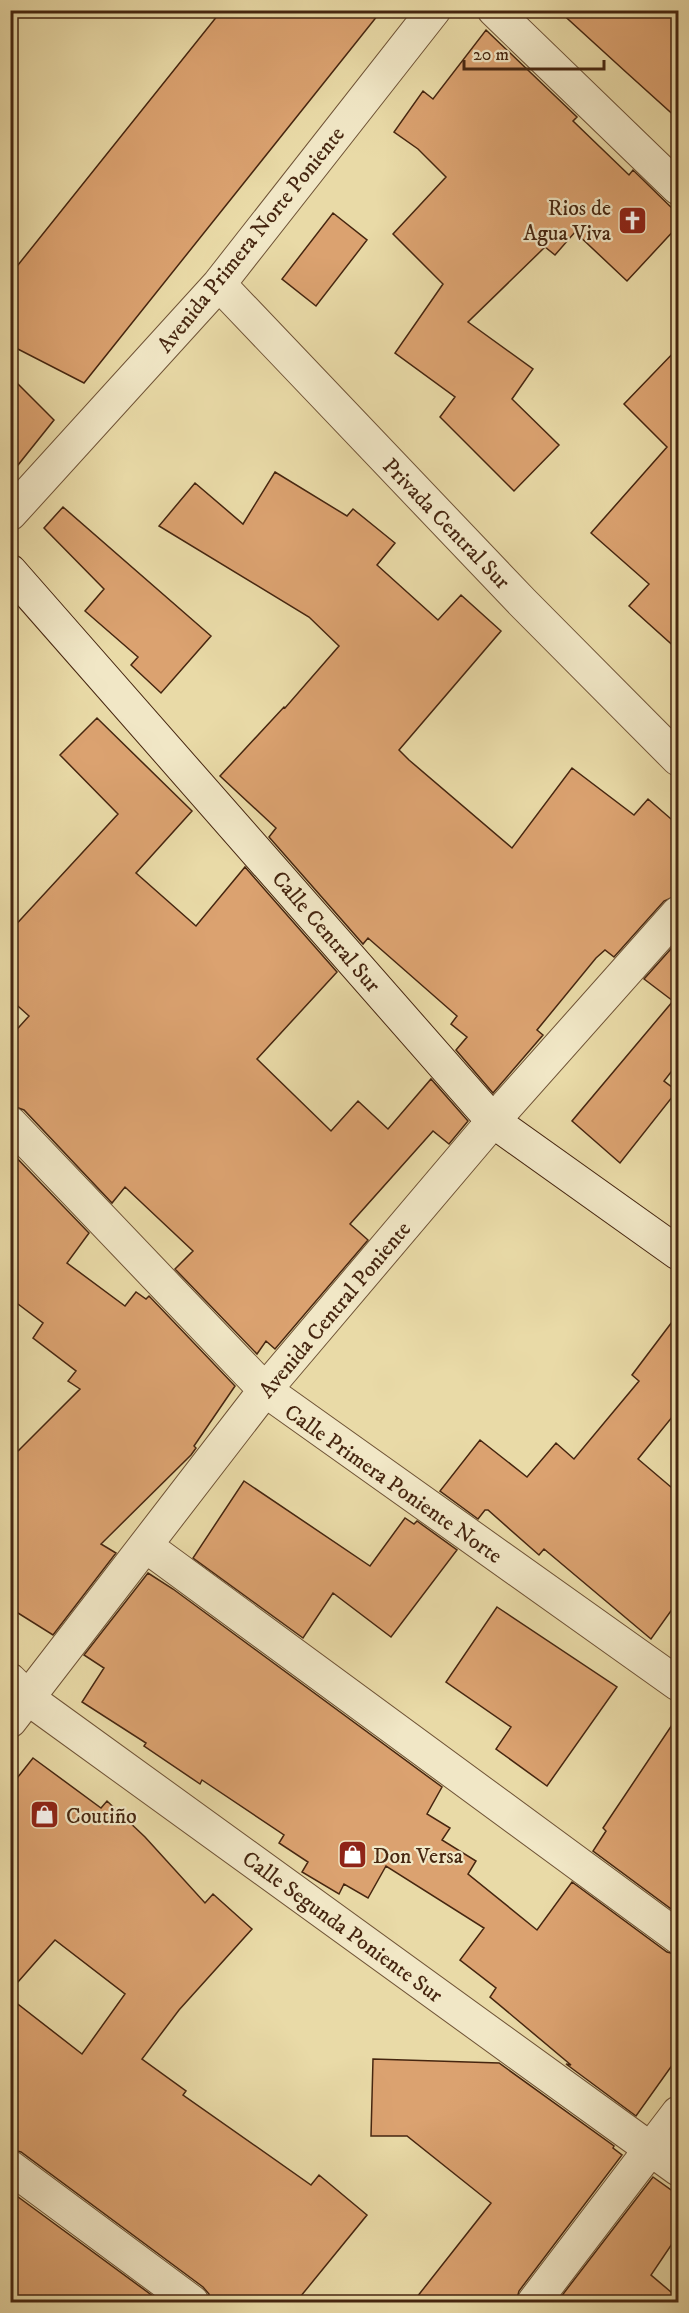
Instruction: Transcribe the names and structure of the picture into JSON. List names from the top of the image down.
{
  "streets": {
    "street": [
      "Avenida Primera Norte Poniente",
      "Privada Central Sur",
      "Calle Central Sur",
      "Avenida Central Poniente",
      "Calle Primera Poniente Norte",
      "Calle Segunda Poniente Sur"
    ]
  },
  "crossings": [
    ["Avenida Primera Norte Poniente", "Privada Central Sur"],
    ["Calle Central Sur", "Avenida Central Poniente"],
    ["Avenida Central Poniente", "Calle Primera Poniente Norte"],
    ["Avenida Central Poniente", "Calle Segunda Poniente Sur"]
  ],
  "places": {
    "church": ["Rios de Agua Viva"],
    "shop": ["Coutiño", "Don Versa"]
  },
  "scale_bar": "20 m"
}
